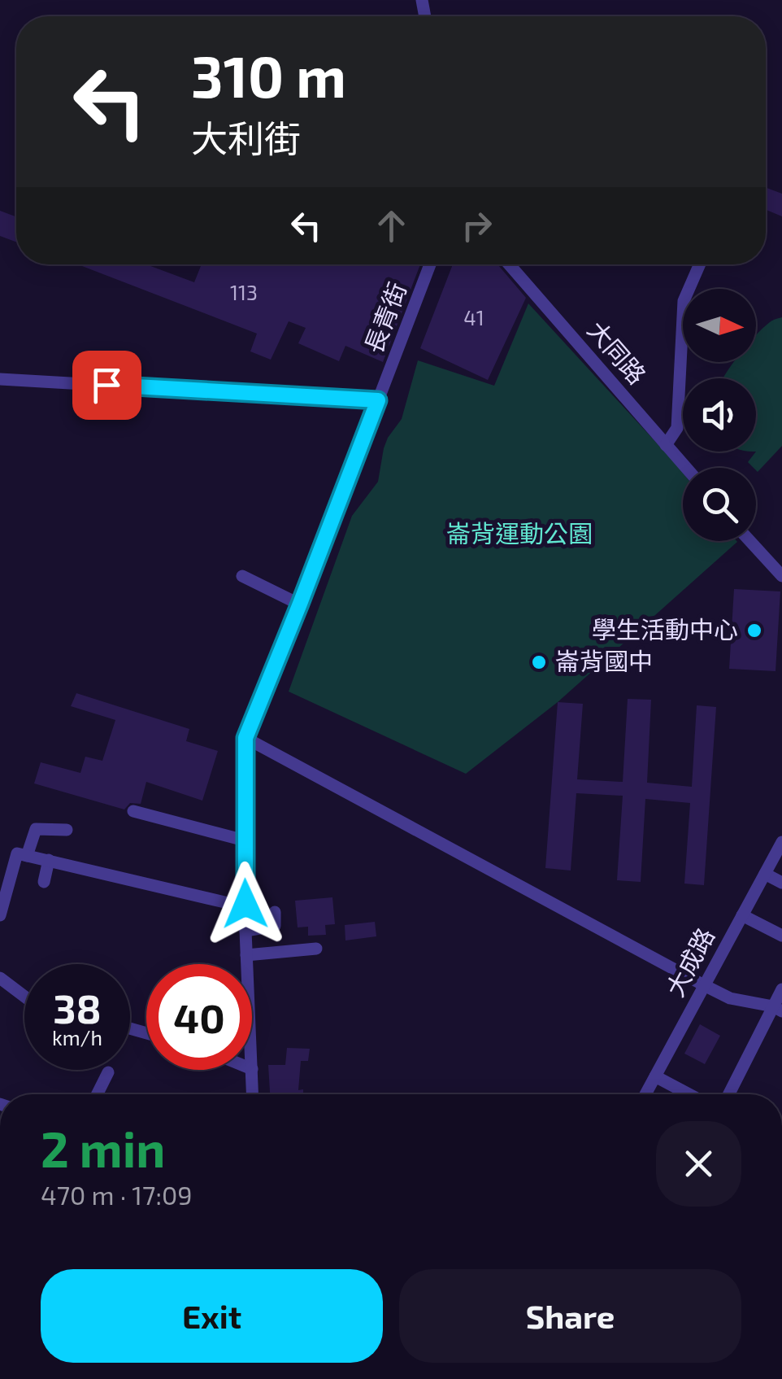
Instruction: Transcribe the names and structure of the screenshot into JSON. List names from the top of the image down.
{
  "streets": {
    "street": ["長青街", "大同路", "大成路"]
  },
  "parks": ["崙背運動公園"],
  "places": ["學生活動中心", "崙背國中"],
  "house_numbers": ["113", "41"],
  "north": "right",
  "page": {
    "turn": ["310 m", "大利街"],
    "speed": "38 km/h",
    "limit": "40",
    "heading": ["2 min", "470 m · 17:09"],
    "buttons": ["Exit", "Share"]
  }
}
